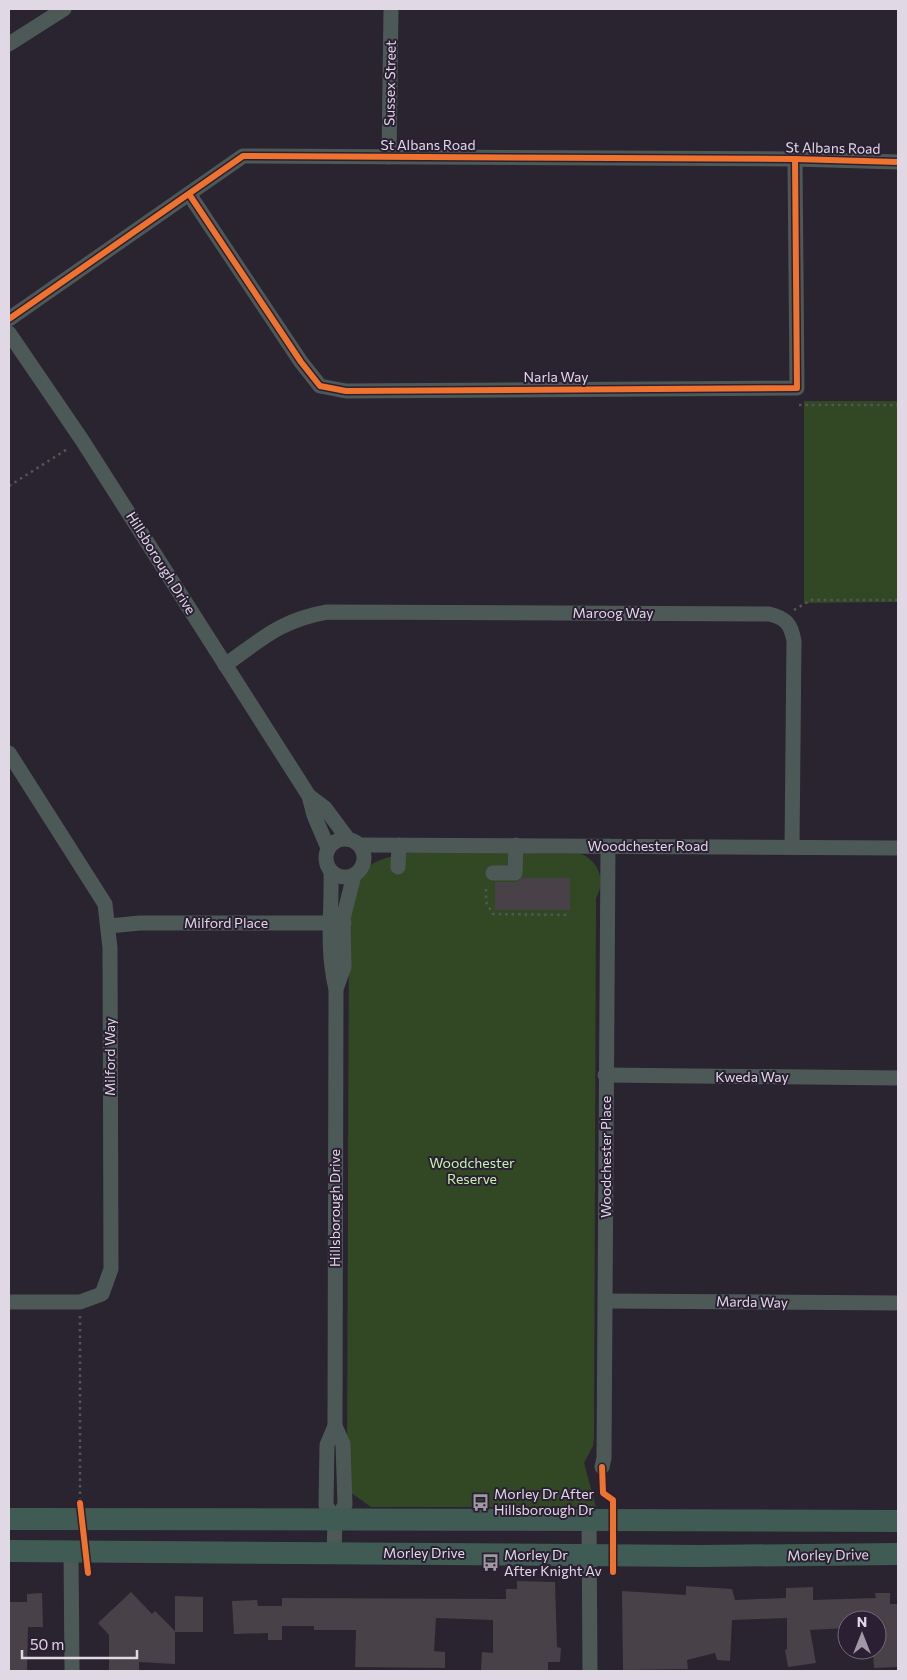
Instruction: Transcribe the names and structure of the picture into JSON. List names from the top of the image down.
{
  "streets": {
    "highway": ["Morley Drive"],
    "street": [
      "Sussex Street",
      "St Albans Road",
      "Narla Way",
      "Hillsborough Drive",
      "Maroog Way",
      "Woodchester Road",
      "Milford Place",
      "Milford Way",
      "Kweda Way",
      "Woodchester Place",
      "Marda Way"
    ]
  },
  "crossings": [
    ["Sussex Street", "St Albans Road"],
    ["St Albans Road", "Narla Way"],
    ["Hillsborough Drive", "Maroog Way"],
    ["Hillsborough Drive", "Woodchester Road"],
    ["Hillsborough Drive", "Milford Place"],
    ["Hillsborough Drive", "Morley Drive"],
    ["Woodchester Road", "Woodchester Place"],
    ["Milford Place", "Milford Way"],
    ["Kweda Way", "Woodchester Place"],
    ["Woodchester Place", "Marda Way"]
  ],
  "parks": ["Woodchester Reserve"],
  "places": {
    "bus stop": ["Morley Dr After Hillsborough Dr", "Morley Dr After Knight Av"]
  },
  "scale_bar": "50 m",
  "north": "top"
}
